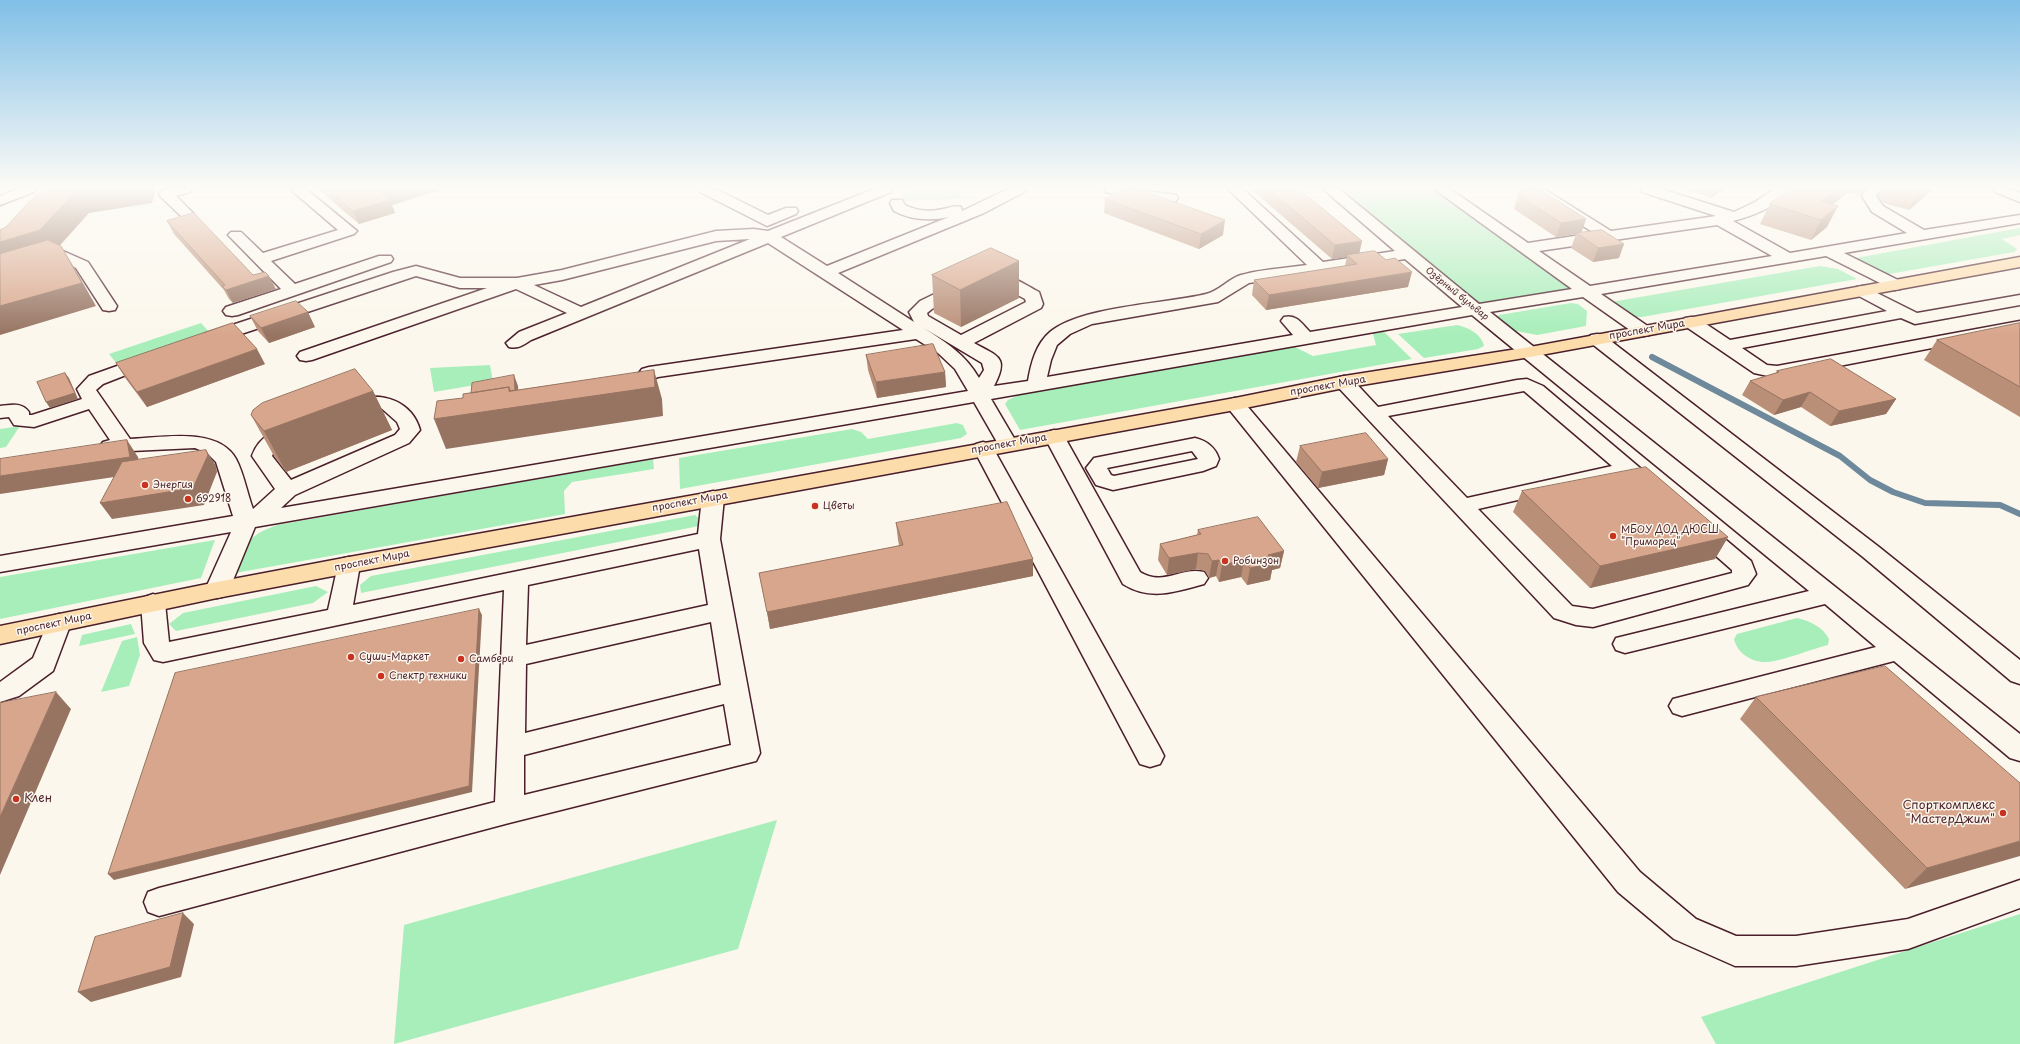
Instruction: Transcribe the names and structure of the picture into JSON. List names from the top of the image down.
{
  "streets": {
    "main road": ["проспект Мира"],
    "street": ["Озёрный бульвар"]
  },
  "crossings": [
    ["Озёрный бульвар", "проспект Мира"]
  ],
  "places": [
    "Энергия",
    "692918",
    "Цветы",
    "МБОУ ДОД ДЮСШ \"Приморец\"",
    "Робинзон",
    "Суши-Маркет",
    "Самбери",
    "Спектр техники",
    "Клен",
    "Спорткомплекс \"МастерДжим\""
  ]
}
